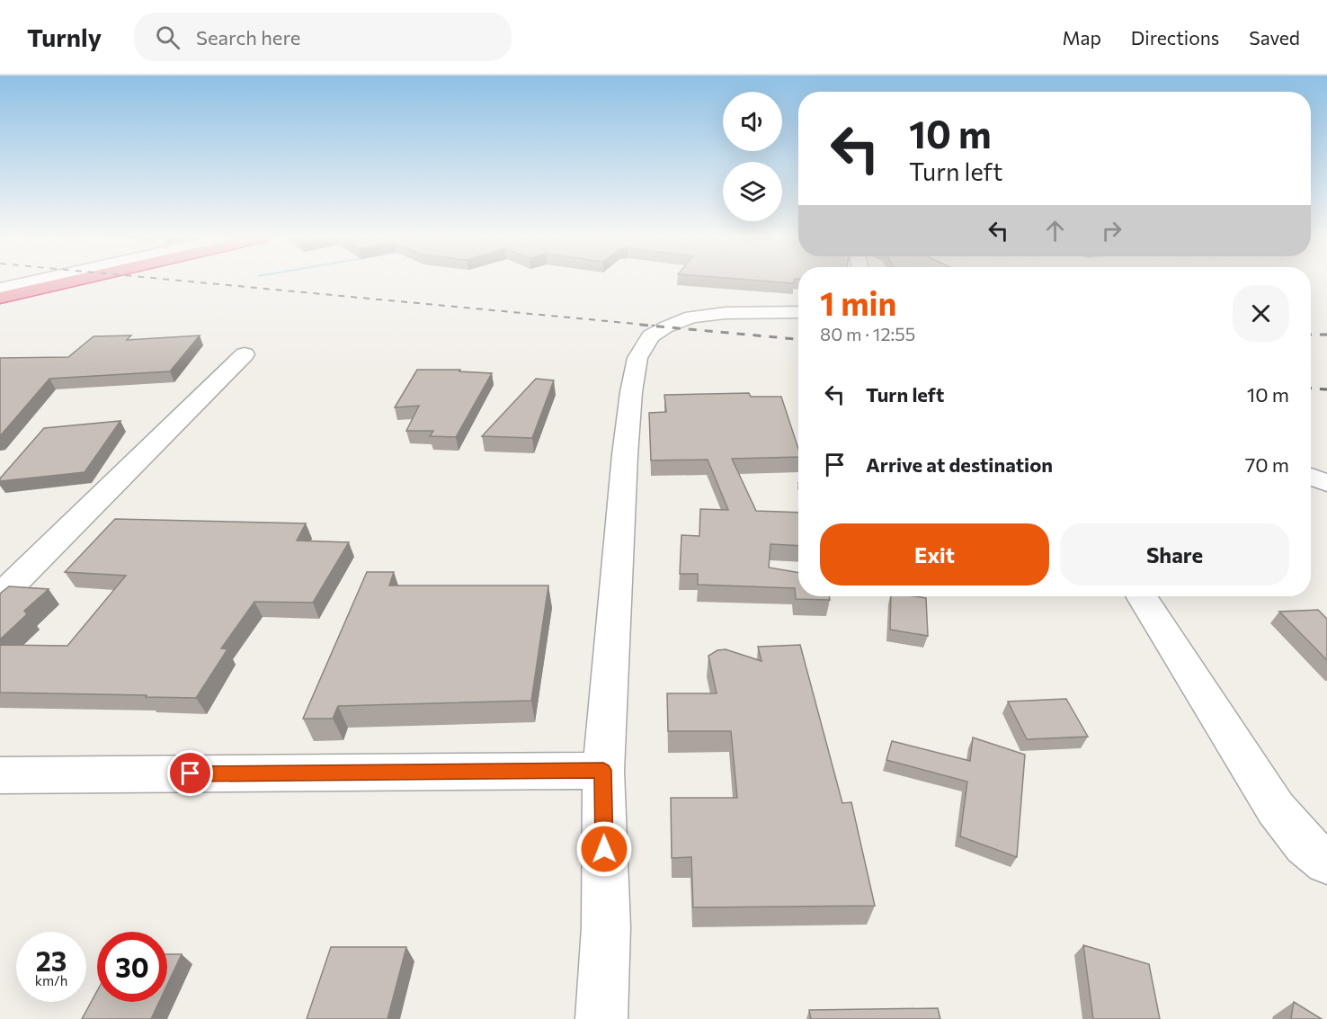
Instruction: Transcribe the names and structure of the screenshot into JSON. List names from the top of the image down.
{
  "page": {
    "header": "Turnly",
    "search": "Search here",
    "nav": ["Map", "Directions", "Saved"],
    "turn": ["10 m", "Turn left"],
    "heading": ["1 min", "80 m · 12:55"],
    "list": [
      {
        "name": "Turn left",
        "value": "10 m"
      },
      {
        "name": "Arrive at destination",
        "value": "70 m"
      }
    ],
    "buttons": ["Exit", "Share"],
    "speed": "23 km/h",
    "limit": "30"
  }
}
